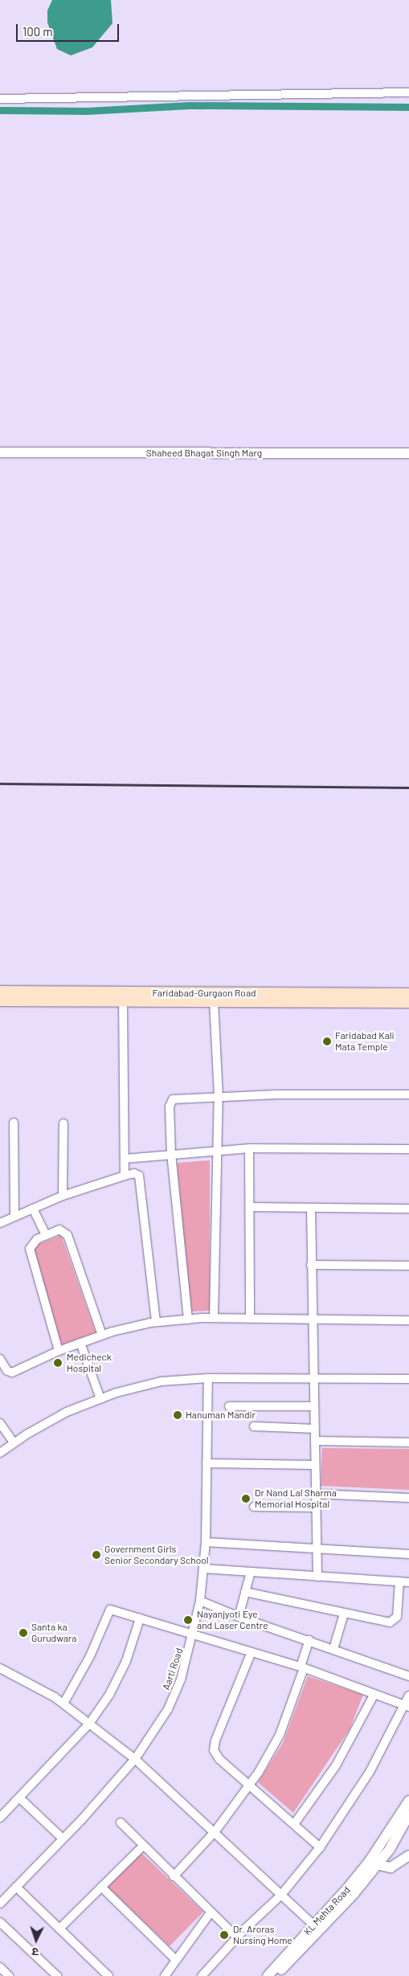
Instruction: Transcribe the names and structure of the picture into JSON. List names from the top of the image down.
{
  "streets": {
    "main road": ["Faridabad-Gurgaon Road"],
    "street": ["Shaheed Bhagat Singh Marg", "Aarti Road", "KL Mehta Road"]
  },
  "places": [
    "Faridabad Kali Mata Temple",
    "Medicheck Hospital",
    "Hanuman Mandir",
    "Dr Nand Lal Sharma Memorial Hospital",
    "Government Girls Senior Secondary School",
    "Nayanjyoti Eye and Laser Centre",
    "Santa ka Gurudwara",
    "Dr. Aroras Nursing Home"
  ],
  "scale_bar": "100 m",
  "north": "bottom"
}
